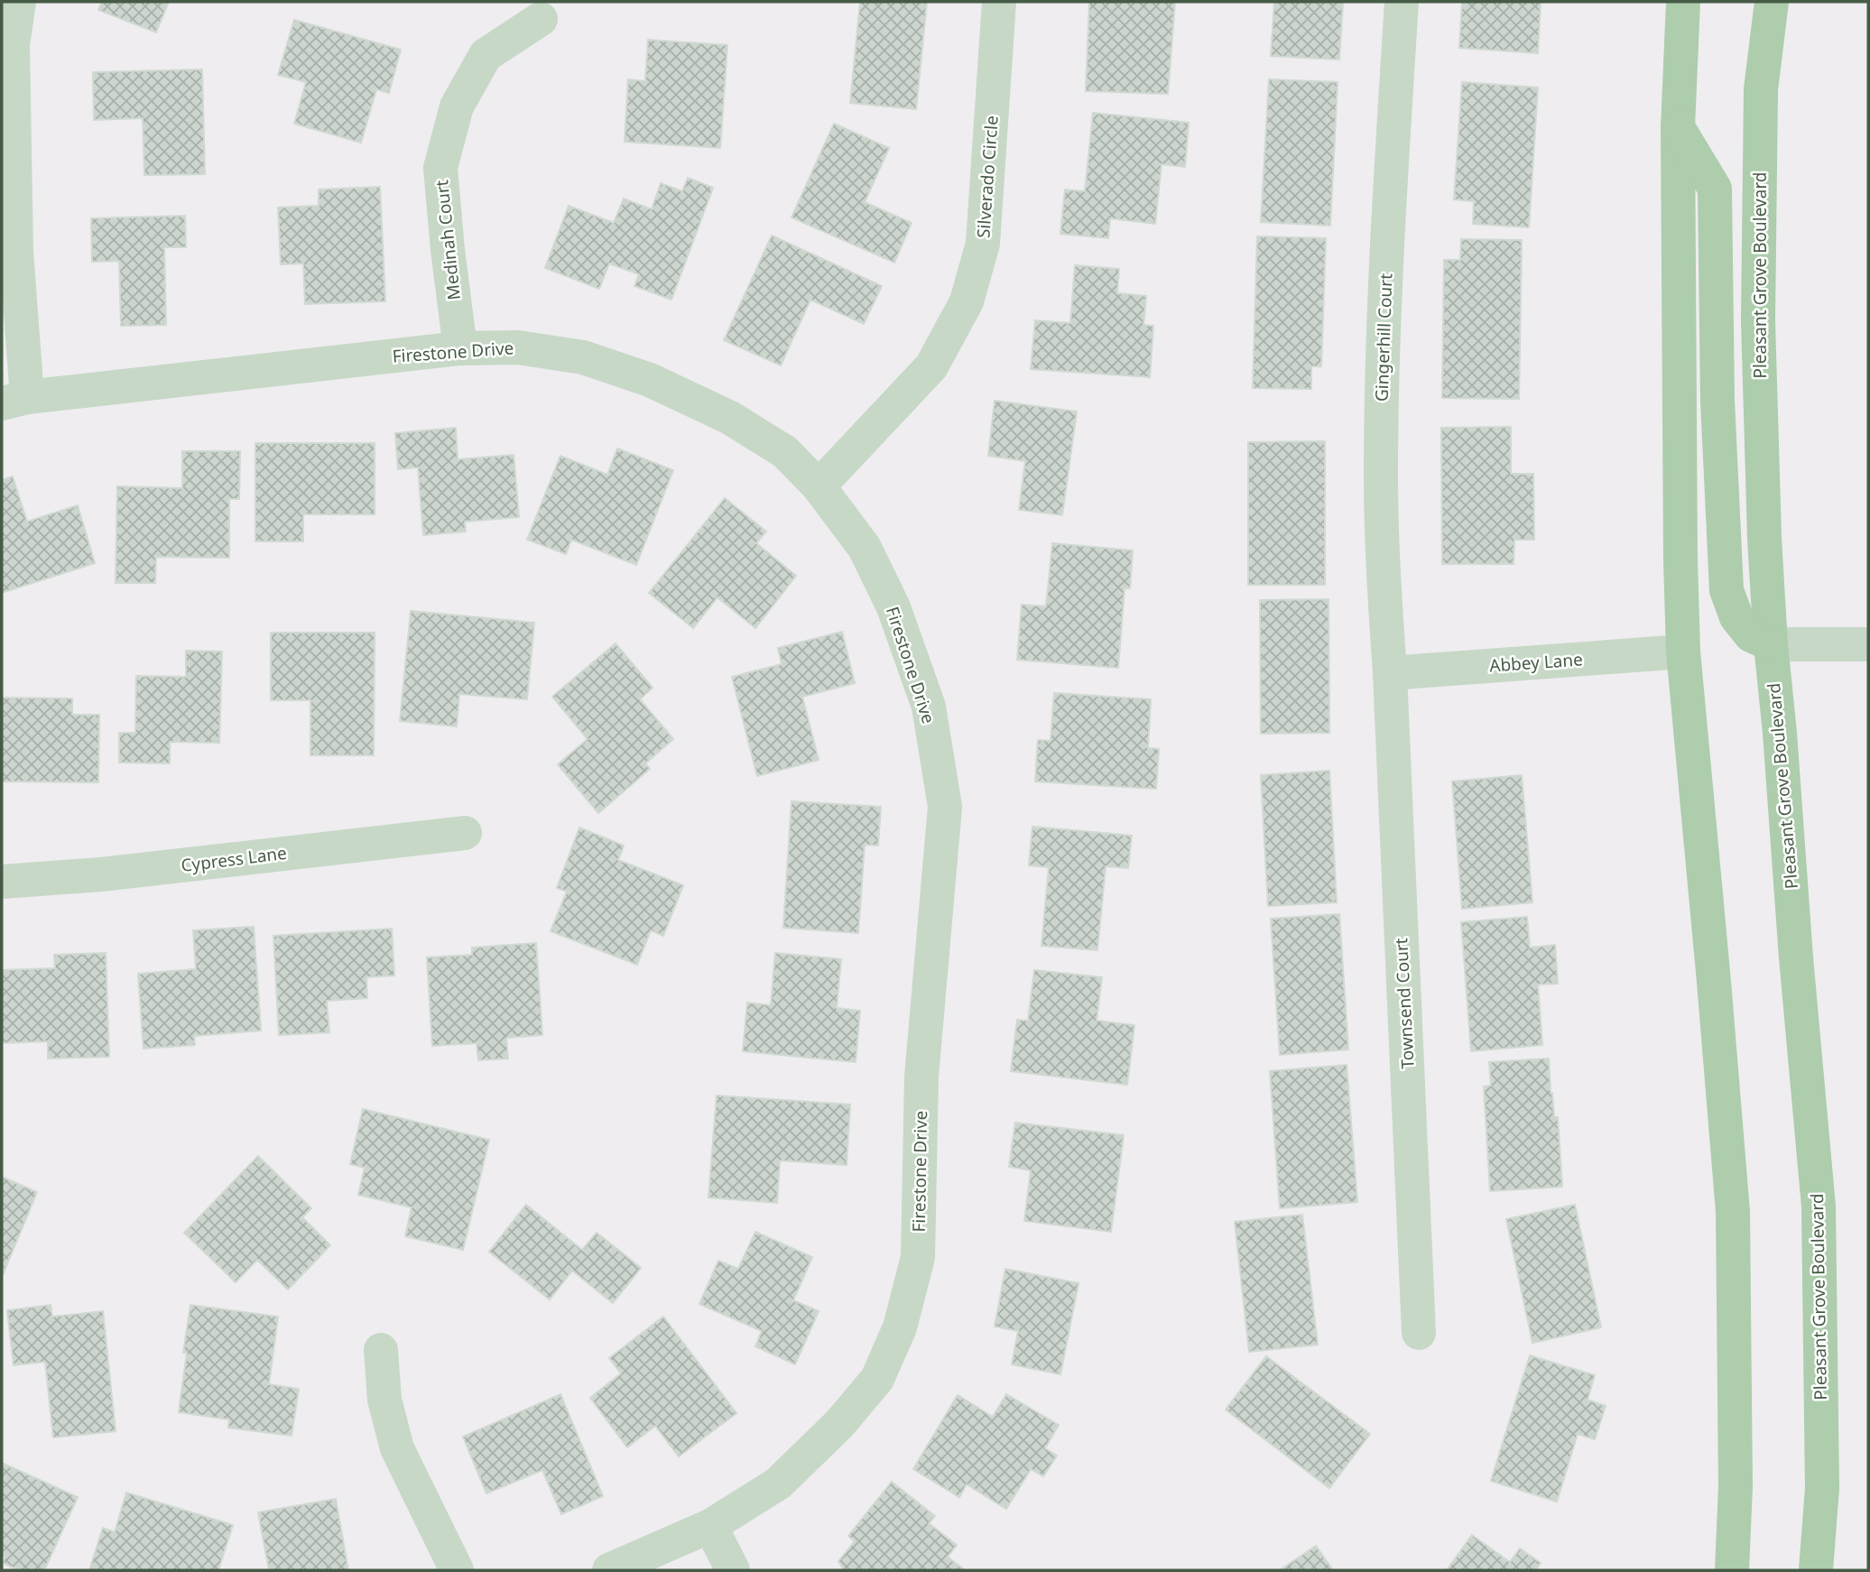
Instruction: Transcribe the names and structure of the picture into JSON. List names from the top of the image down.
{
  "streets": {
    "main road": ["Pleasant Grove Boulevard"],
    "street": [
      "Silverado Circle",
      "Medinah Court",
      "Gingerhill Court",
      "Firestone Drive",
      "Abbey Lane",
      "Cypress Lane",
      "Townsend Court"
    ]
  },
  "crossings": [
    ["Silverado Circle", "Firestone Drive"],
    ["Medinah Court", "Firestone Drive"],
    ["Gingerhill Court", "Abbey Lane"],
    ["Gingerhill Court", "Townsend Court"],
    ["Abbey Lane", "Townsend Court"]
  ]
}
